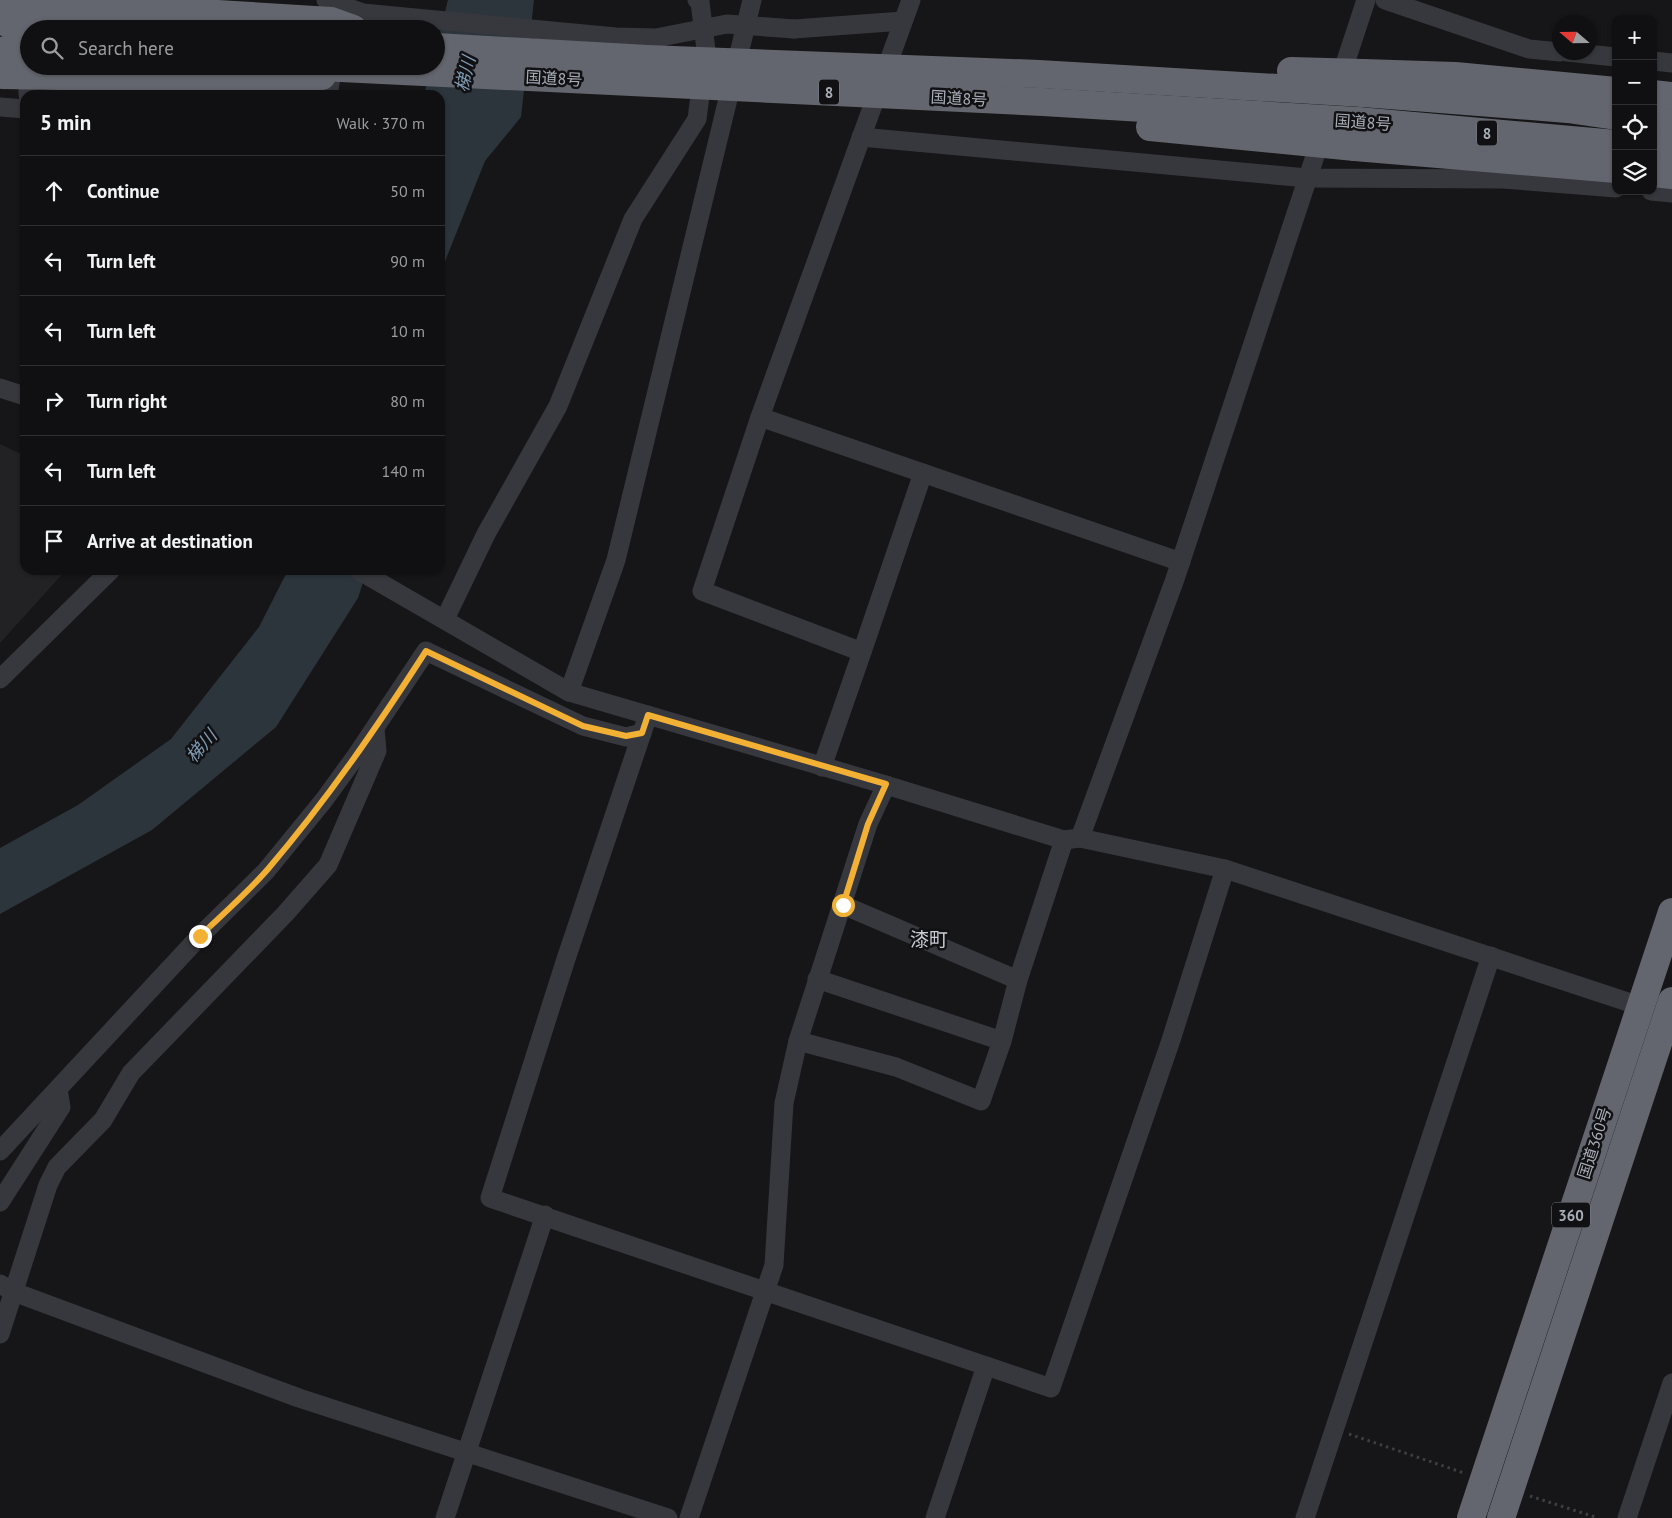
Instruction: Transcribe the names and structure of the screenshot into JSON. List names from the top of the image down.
{
  "streets": {
    "highway": [
      "国道8号",
      "8",
      "国道360号",
      "360"
    ]
  },
  "districts": ["漆町"],
  "water": ["梯川"],
  "north": "left",
  "page": {
    "map_buttons": ["+", "−"],
    "search": "Search here",
    "heading": ["5 min", "Walk · 370 m"],
    "list": [
      ["Continue", "50 m"],
      ["Turn left", "90 m"],
      ["Turn left", "10 m"],
      ["Turn right", "80 m"],
      ["Turn left", "140 m"],
      "Arrive at destination"
    ]
  }
}
